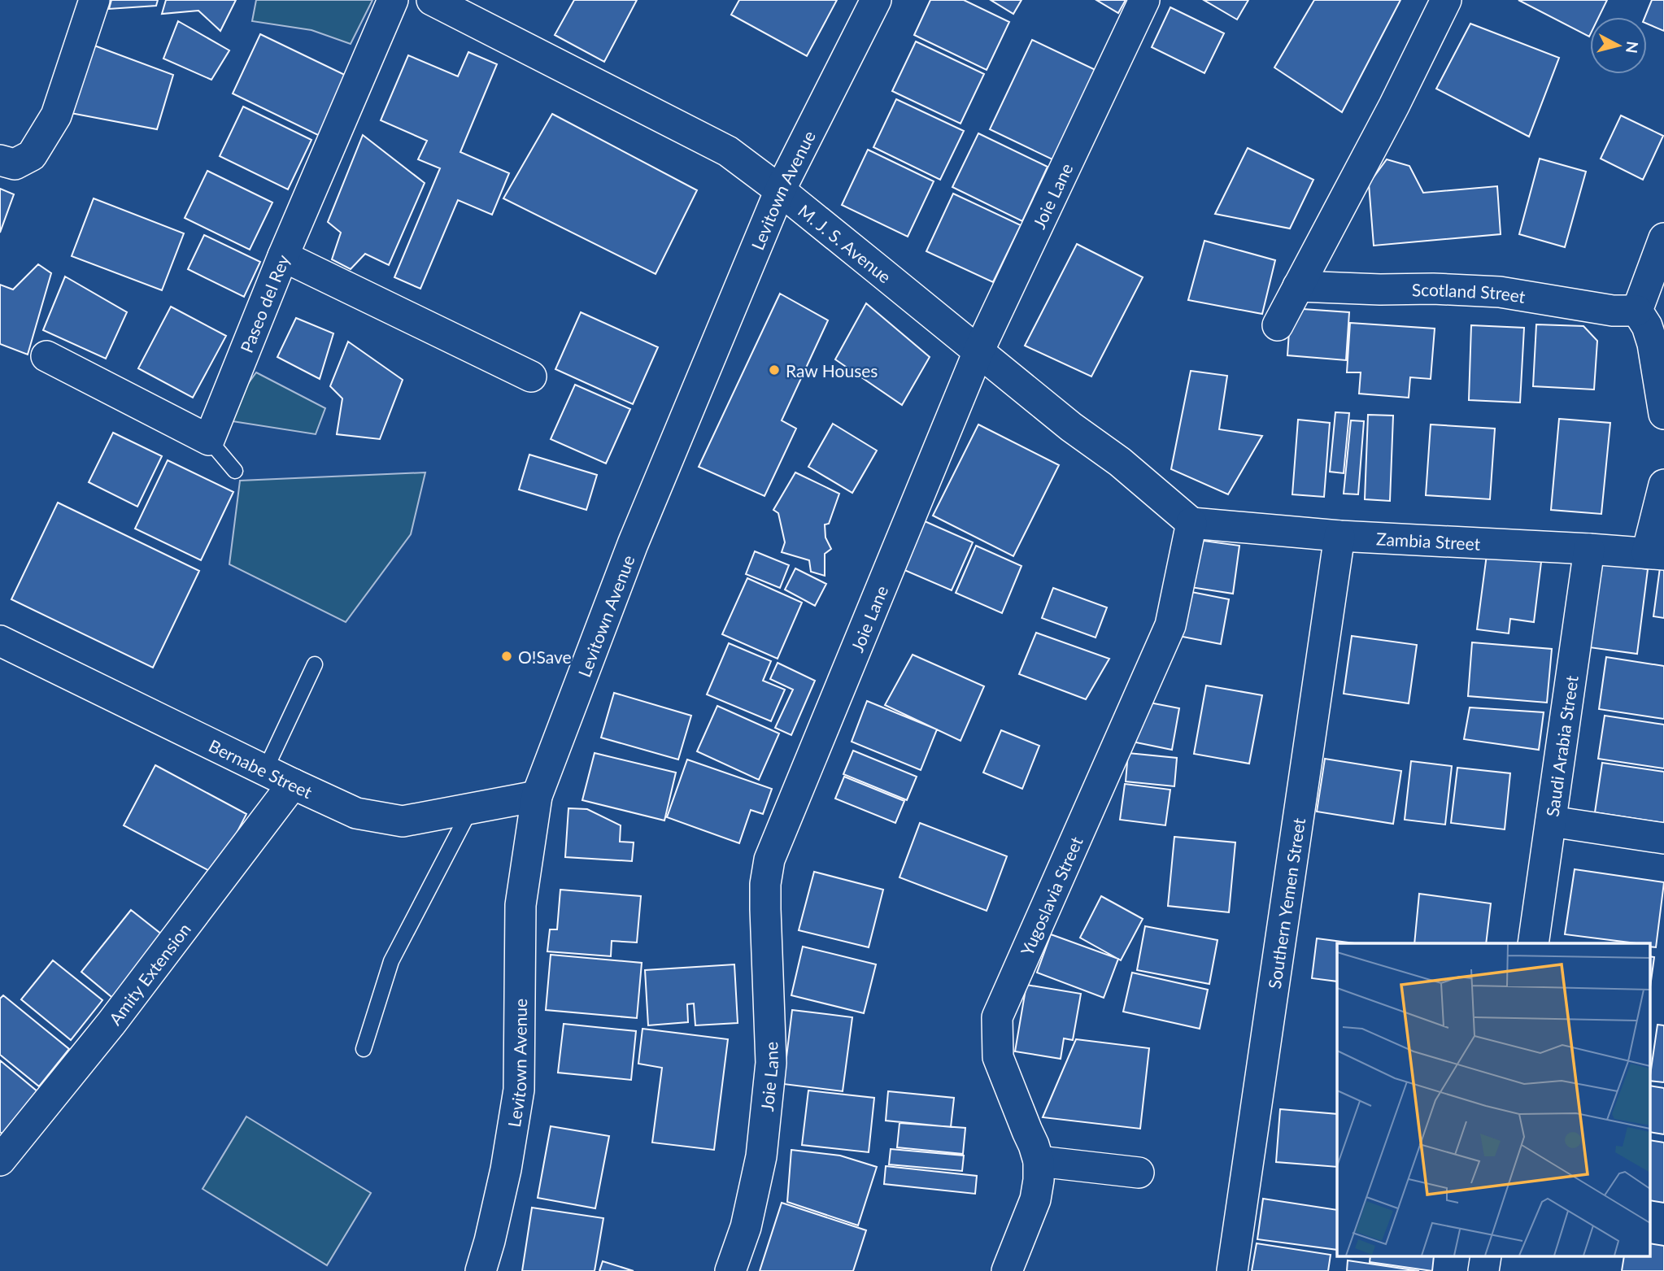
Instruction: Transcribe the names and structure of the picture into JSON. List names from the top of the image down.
{
  "streets": {
    "street": [
      "Levitown Avenue",
      "Joie Lane",
      "M. J. S. Avenue",
      "Scotland Street",
      "Paseo del Rey",
      "Zambia Street",
      "Saudi Arabia Street",
      "Bernabe Street",
      "Yugoslavia Street",
      "Southern Yemen Street",
      "Amity Extension"
    ]
  },
  "crossings": [
    ["Levitown Avenue", "M. J. S. Avenue"],
    ["Levitown Avenue", "Bernabe Street"],
    ["Joie Lane", "M. J. S. Avenue"],
    ["M. J. S. Avenue", "Zambia Street"],
    ["M. J. S. Avenue", "Yugoslavia Street"],
    ["Zambia Street", "Saudi Arabia Street"],
    ["Zambia Street", "Yugoslavia Street"],
    ["Zambia Street", "Southern Yemen Street"],
    ["Bernabe Street", "Amity Extension"]
  ],
  "places": ["Raw Houses", "O!Save"],
  "north": "right"
}
